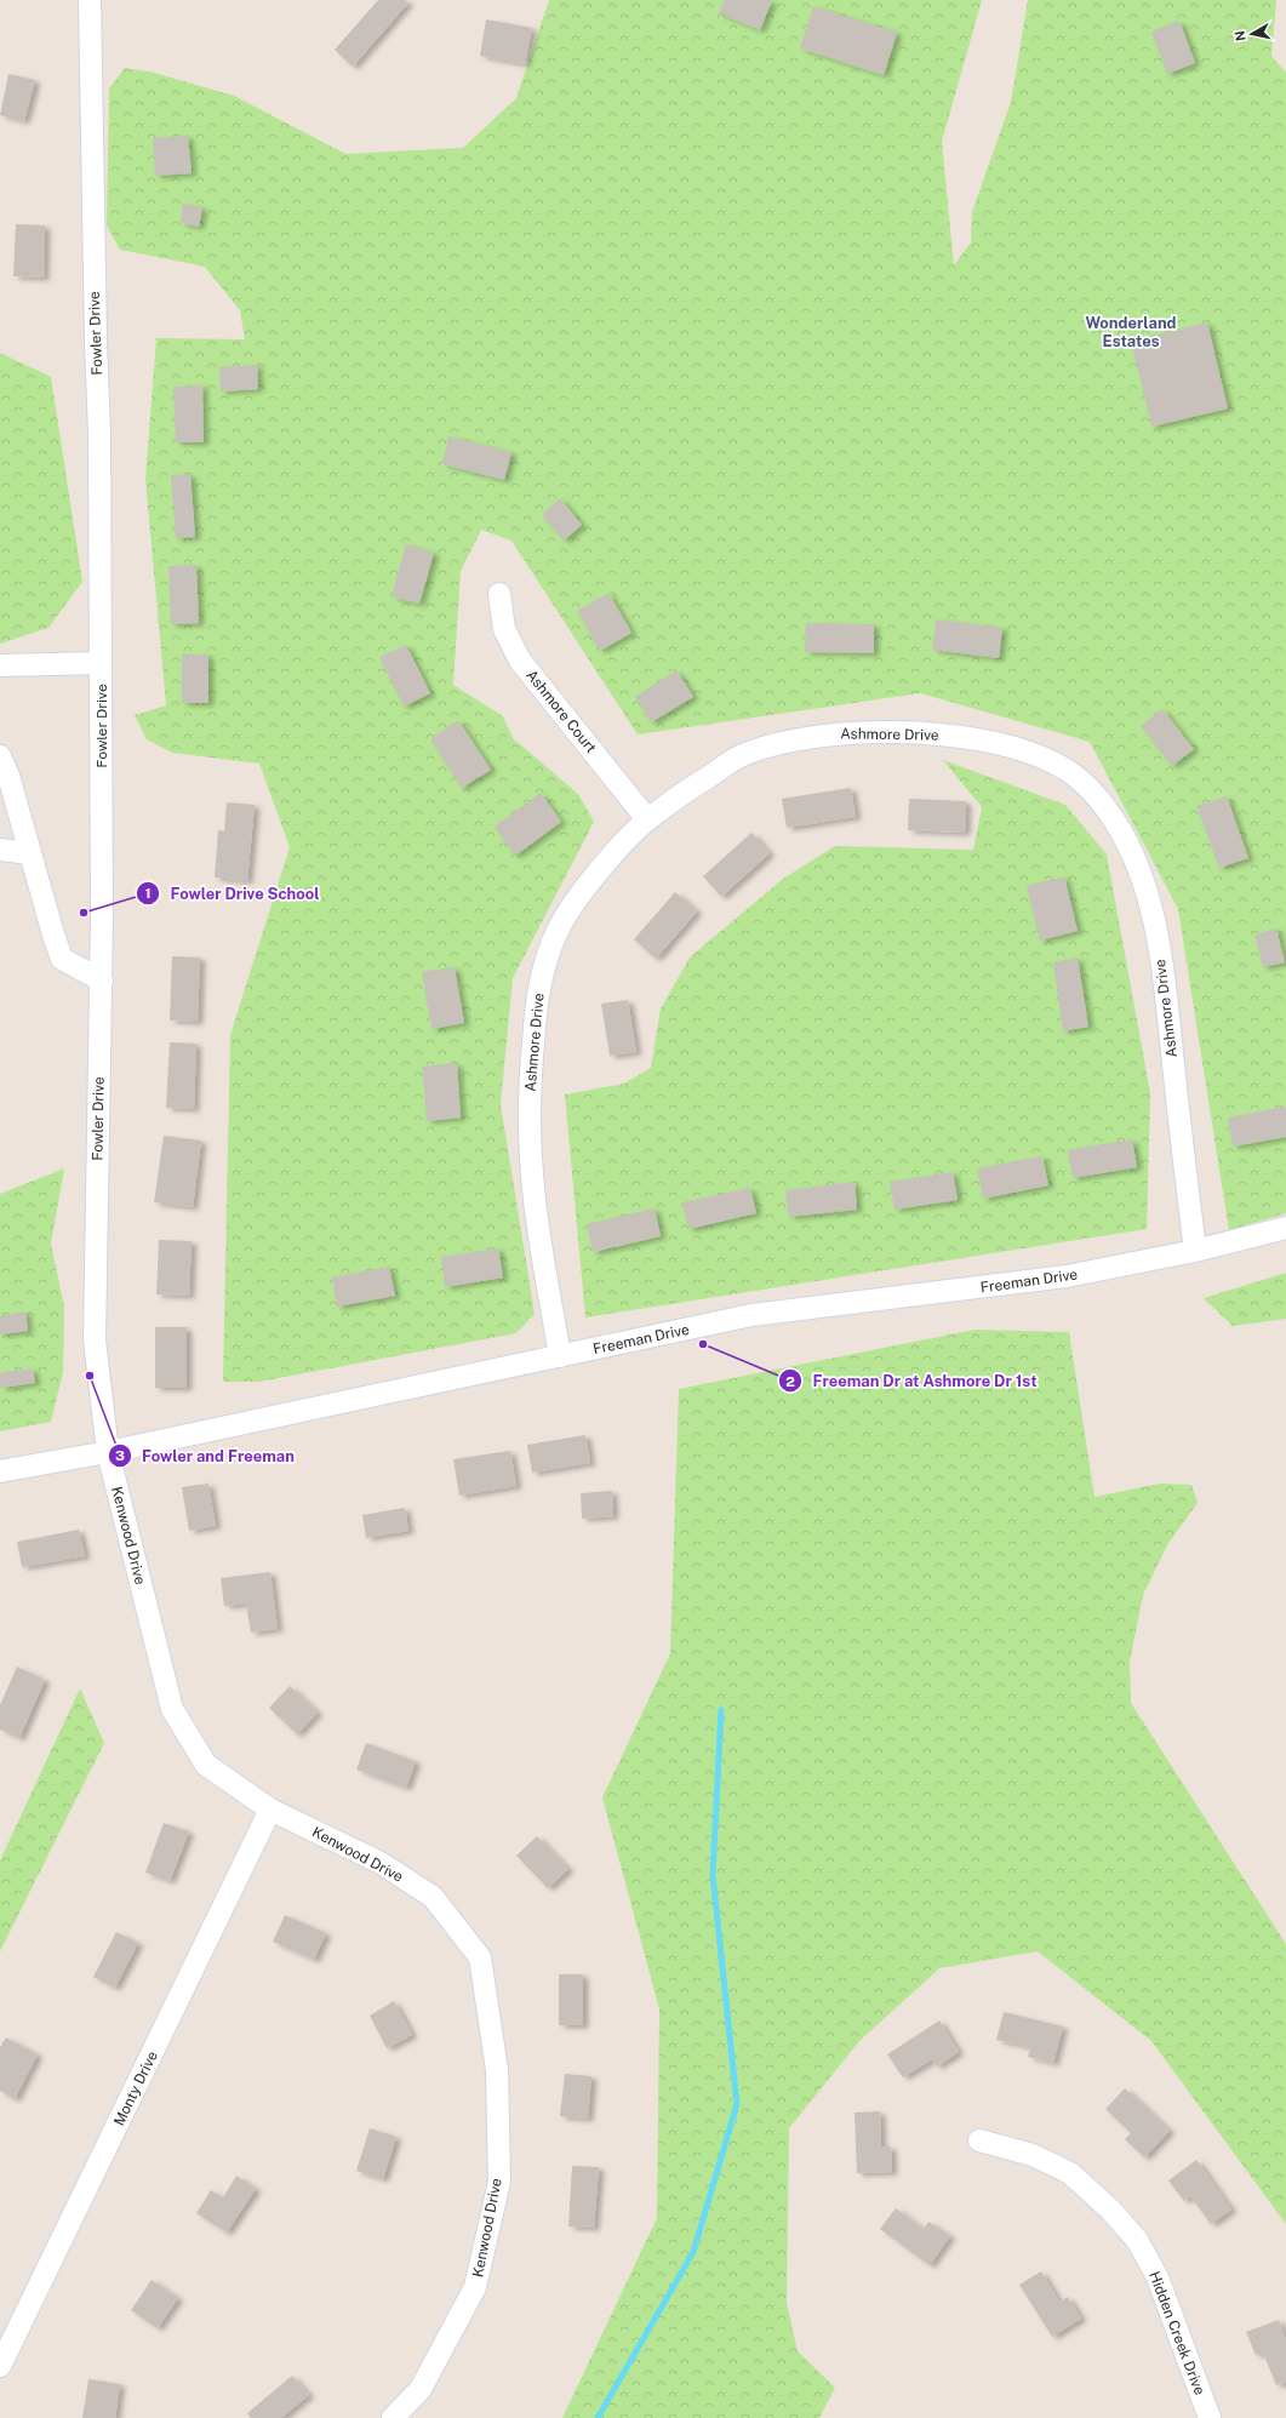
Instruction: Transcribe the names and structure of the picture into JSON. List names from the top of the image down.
{
  "streets": {
    "street": [
      "Fowler Drive",
      "Ashmore Court",
      "Ashmore Drive",
      "Freeman Drive",
      "Kenwood Drive",
      "Monty Drive",
      "Hidden Creek Drive"
    ]
  },
  "crossings": [
    ["Fowler Drive", "Freeman Drive"],
    ["Fowler Drive", "Kenwood Drive"],
    ["Ashmore Court", "Ashmore Drive"],
    ["Ashmore Drive", "Freeman Drive"],
    ["Freeman Drive", "Kenwood Drive"],
    ["Kenwood Drive", "Monty Drive"]
  ],
  "districts": ["Wonderland Estates"],
  "places": ["Fowler Drive School", "Freeman Dr at Ashmore Dr 1st", "Fowler and Freeman"],
  "north": "left"
}
